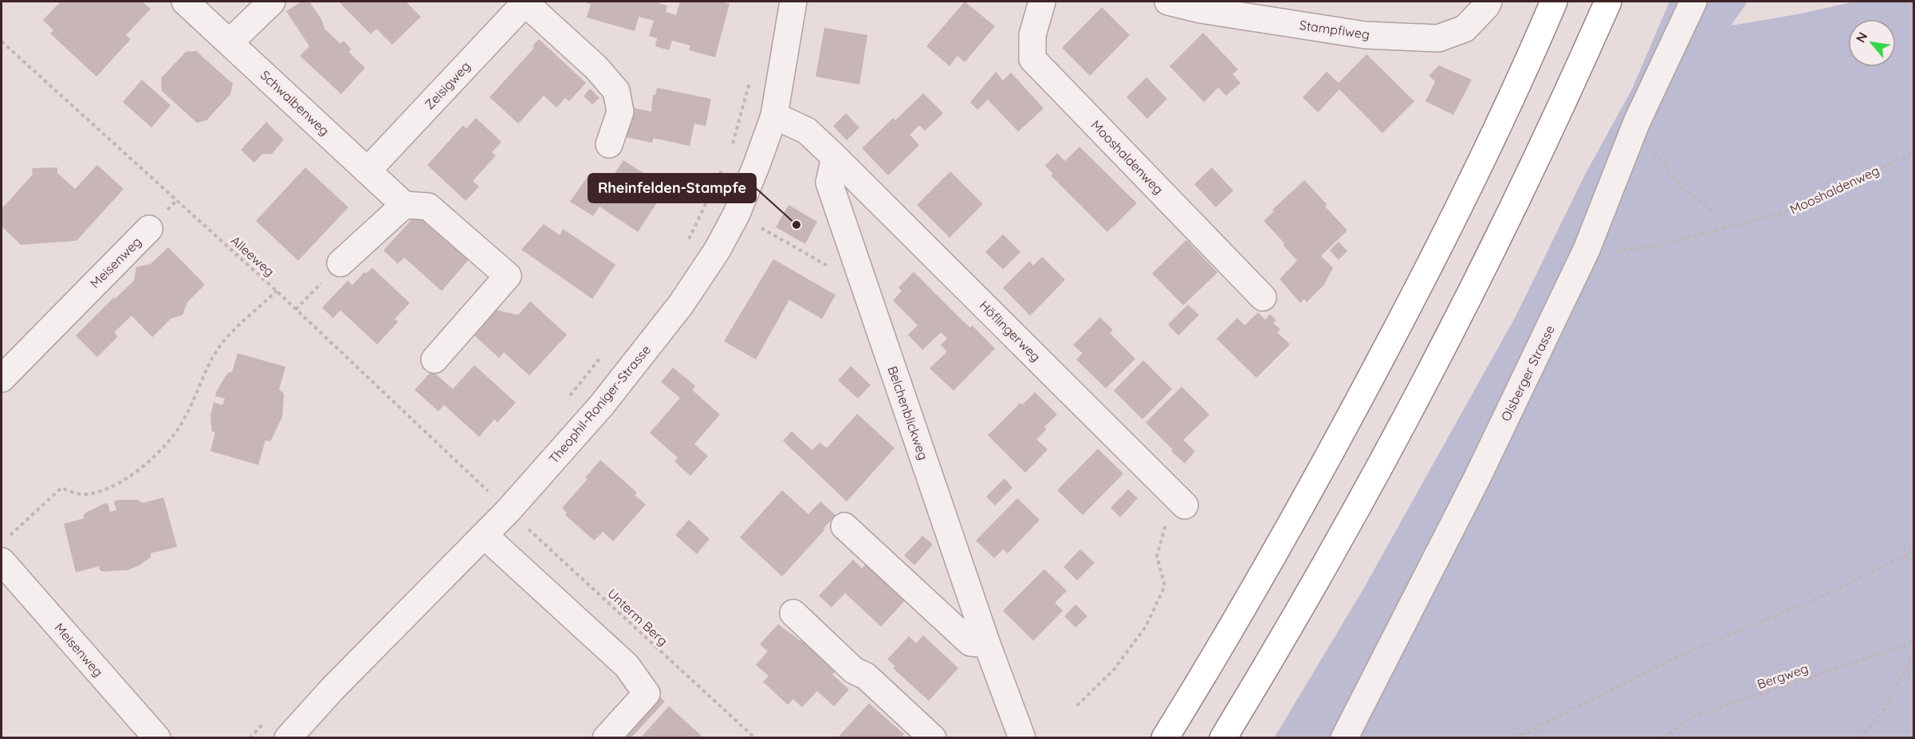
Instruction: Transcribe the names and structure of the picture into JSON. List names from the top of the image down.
{
  "streets": {
    "street": [
      "Stampfiweg",
      "Zeisigweg",
      "Schwalbenweg",
      "Mooshaldenweg",
      "Meisenweg",
      "Höflingerweg",
      "Olsberger Strasse",
      "Theophil-Roniger-Strasse",
      "Belchenblickweg"
    ],
    "path": ["Alleeweg", "Unterm Berg", "Bergweg"]
  },
  "crossings": [
    ["Zeisigweg", "Schwalbenweg"],
    ["Mooshaldenweg", "Olsberger Strasse"],
    ["Höflingerweg", "Belchenblickweg"],
    ["Theophil-Roniger-Strasse", "Unterm Berg"]
  ],
  "places": ["Rheinfelden-Stampfe"],
  "north": "top left"
}
